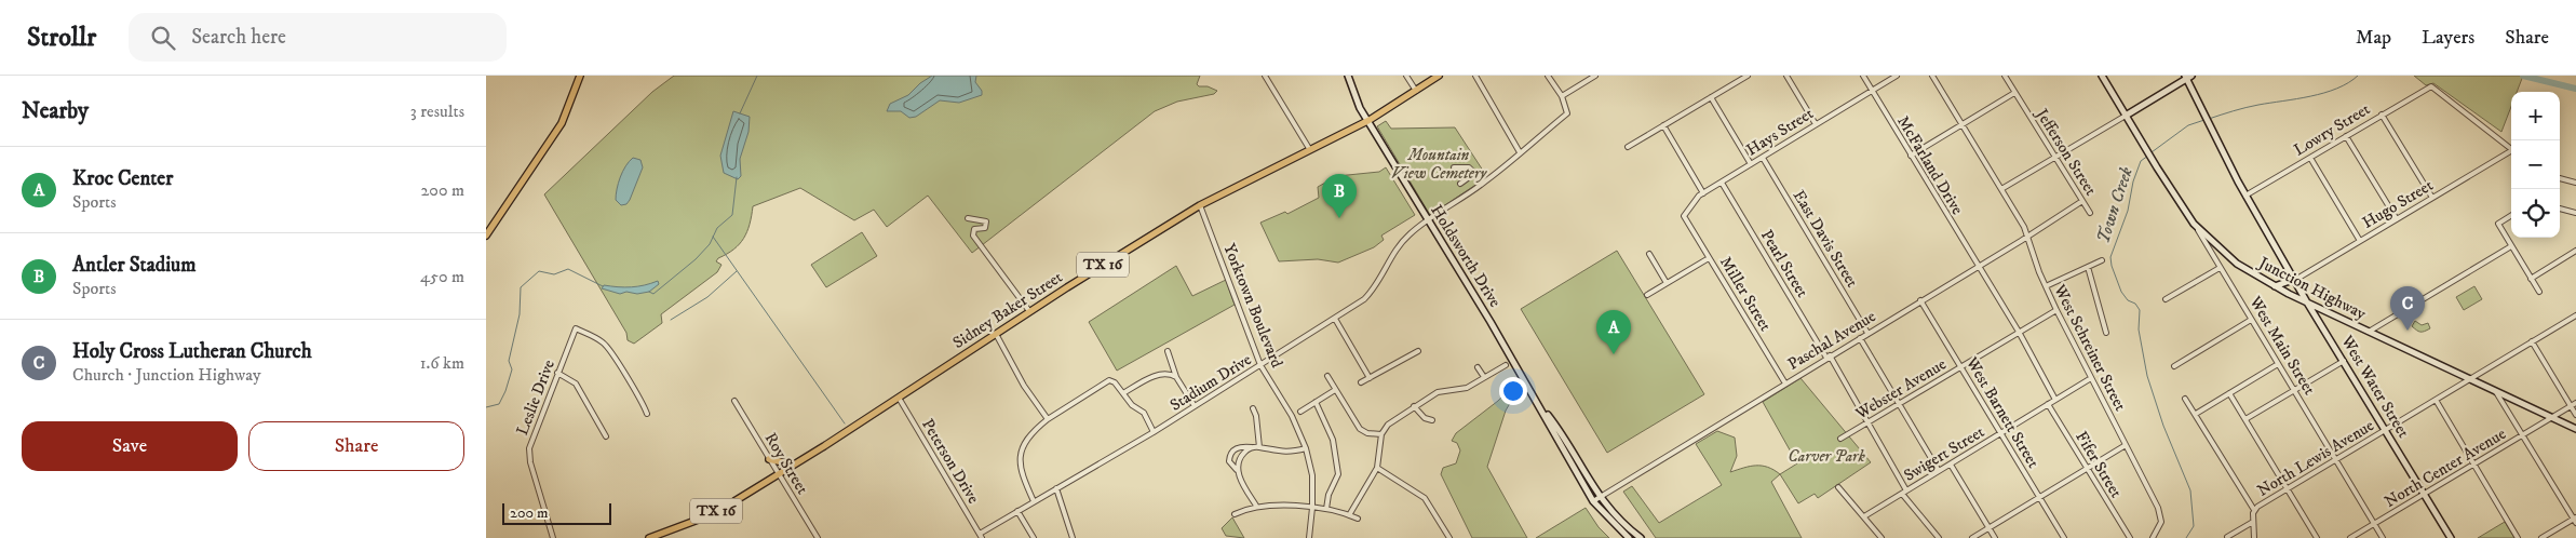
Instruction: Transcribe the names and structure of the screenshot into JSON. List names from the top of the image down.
{
  "streets": {
    "main road": [
      "Holdsworth Drive",
      "TX 16",
      "Junction Highway",
      "Sidney Baker Street",
      "West Main Street",
      "West Water Street"
    ],
    "street": [
      "Lowry Street",
      "Hays Street",
      "Jefferson Street",
      "McFarland Drive",
      "Hugo Street",
      "East Davis Street",
      "Pearl Street",
      "Miller Street",
      "Yorktown Boulevard",
      "Paschal Avenue",
      "West Schreiner Street",
      "Stadium Drive",
      "Webster Avenue",
      "Leslie Drive",
      "West Barnett Street",
      "Swigert Street",
      "North Lewis Avenue",
      "Peterson Drive",
      "Roy Street",
      "Fifer Street",
      "North Center Avenue"
    ]
  },
  "crossings": [
    ["Lowry Street", "West Water Street"],
    ["Hays Street", "McFarland Drive"],
    ["Hays Street", "East Davis Street"],
    ["Hays Street", "Pearl Street"],
    ["Hays Street", "Miller Street"],
    ["Jefferson Street", "Paschal Avenue"],
    ["McFarland Drive", "Paschal Avenue"],
    ["McFarland Drive", "Webster Avenue"],
    ["McFarland Drive", "Swigert Street"],
    ["Hugo Street", "West Water Street"],
    ["East Davis Street", "Paschal Avenue"],
    ["Holdsworth Drive", "Sidney Baker Street"],
    ["Holdsworth Drive", "Paschal Avenue"],
    ["Holdsworth Drive", "Stadium Drive"],
    ["Pearl Street", "Paschal Avenue"],
    ["Pearl Street", "Webster Avenue"],
    ["Pearl Street", "Swigert Street"],
    ["Junction Highway", "West Main Street"],
    ["Junction Highway", "West Water Street"],
    ["Junction Highway", "North Lewis Avenue"],
    ["Junction Highway", "North Center Avenue"],
    ["Miller Street", "Paschal Avenue"],
    ["Yorktown Boulevard", "Sidney Baker Street"],
    ["Yorktown Boulevard", "Stadium Drive"],
    ["Sidney Baker Street", "Peterson Drive"],
    ["Sidney Baker Street", "Roy Street"],
    ["Paschal Avenue", "West Schreiner Street"],
    ["Paschal Avenue", "West Barnett Street"],
    ["West Main Street", "North Lewis Avenue"],
    ["West Main Street", "North Center Avenue"],
    ["West Schreiner Street", "Webster Avenue"],
    ["West Schreiner Street", "Swigert Street"],
    ["Stadium Drive", "Peterson Drive"],
    ["West Water Street", "North Lewis Avenue"],
    ["West Water Street", "North Center Avenue"],
    ["Webster Avenue", "West Barnett Street"],
    ["West Barnett Street", "Swigert Street"],
    ["Swigert Street", "Fifer Street"]
  ],
  "water": ["Town Creek"],
  "parks": ["Mountain View Cemetery", "Carver Park"],
  "scale_bar": "200 m",
  "page": {
    "header": "Strollr",
    "search": "Search here",
    "nav": ["Map", "Layers", "Share"],
    "heading": ["Nearby", "3 results"],
    "map_buttons": ["+", "−"],
    "list": [
      {
        "mark": "A",
        "name": "Kroc Center",
        "note": "Sports",
        "value": "200 m"
      },
      {
        "mark": "B",
        "name": "Antler Stadium",
        "note": "Sports",
        "value": "450 m"
      },
      {
        "mark": "C",
        "name": "Holy Cross Lutheran Church",
        "note": "Church · Junction Highway",
        "value": "1.6 km"
      }
    ],
    "pins": ["B", "C", "A"],
    "buttons": ["Save", "Share"],
    "scale": "200 m"
  }
}
